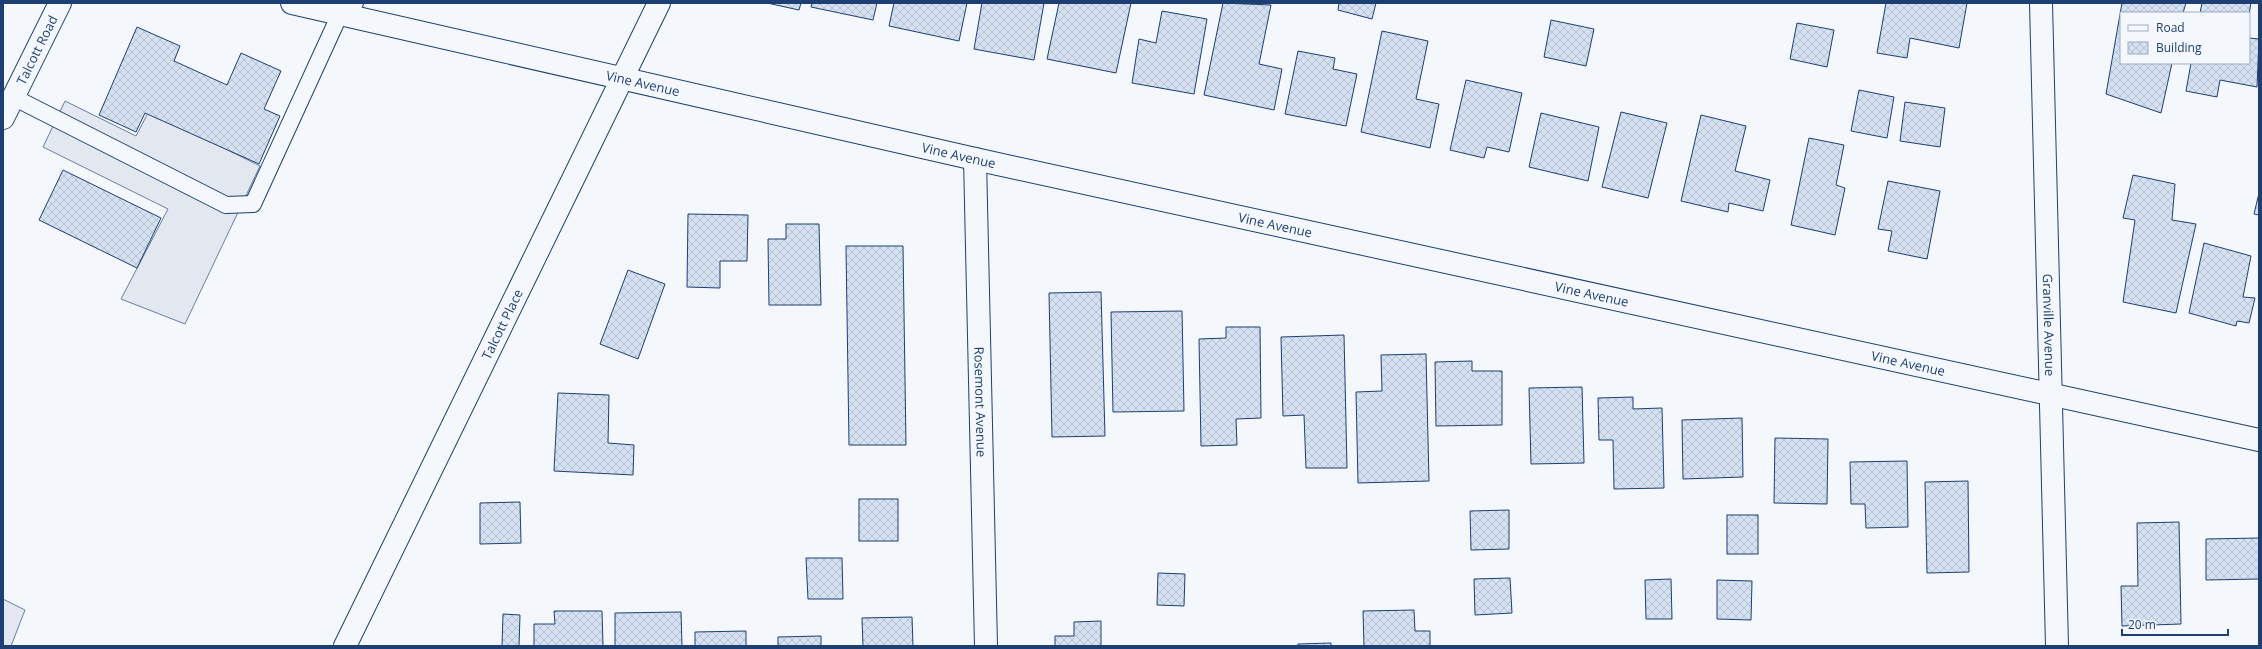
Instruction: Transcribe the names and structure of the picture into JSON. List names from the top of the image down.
{
  "streets": {
    "street": [
      "Talcott Road",
      "Vine Avenue",
      "Talcott Place",
      "Granville Avenue",
      "Rosemont Avenue"
    ]
  },
  "crossings": [
    ["Vine Avenue", "Talcott Place"],
    ["Vine Avenue", "Granville Avenue"],
    ["Vine Avenue", "Rosemont Avenue"]
  ],
  "legend": ["Road", "Building"],
  "scale_bar": "20 m"
}
